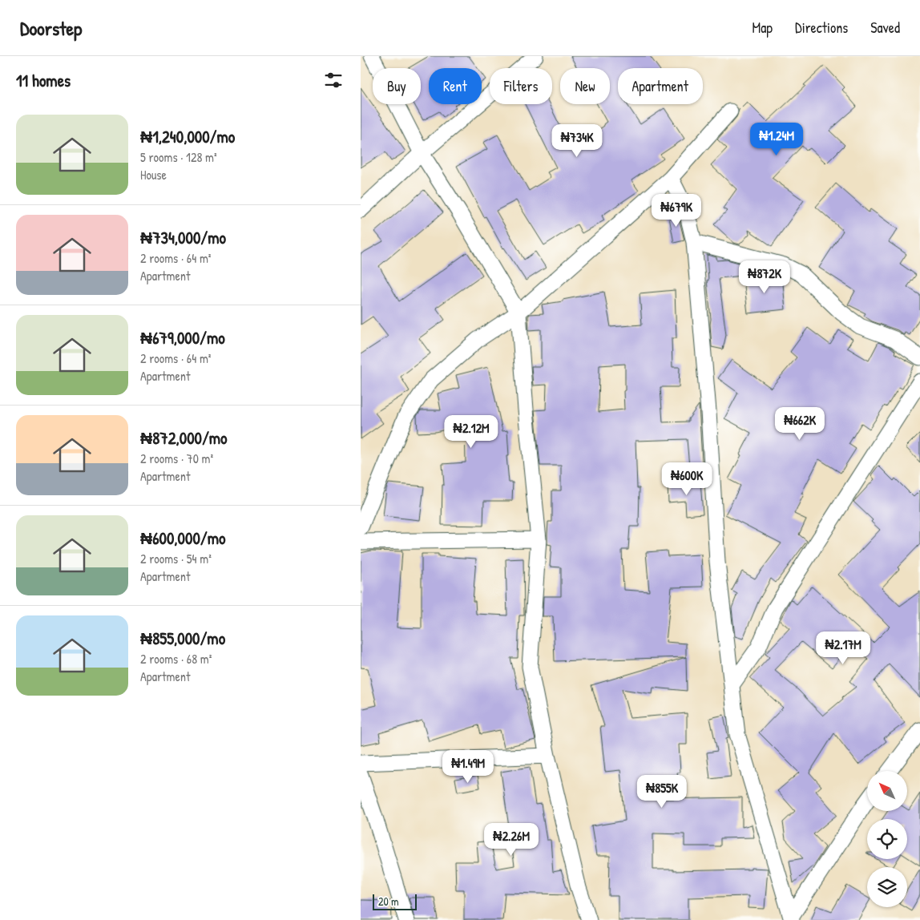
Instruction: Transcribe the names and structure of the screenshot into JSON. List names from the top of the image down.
{
  "scale_bar": "20 m",
  "north": "top left",
  "page": {
    "header": "Doorstep",
    "nav": ["Map", "Directions", "Saved"],
    "heading": "11 homes",
    "chip": [
      "Buy",
      "Rent",
      "Filters",
      "New",
      "Apartment"
    ],
    "list": [
      {
        "name": "₦1,240,000/mo",
        "note": "5 rooms · 128 m² · House"
      },
      {
        "name": "₦734,000/mo",
        "note": "2 rooms · 64 m² · Apartment"
      },
      {
        "name": "₦679,000/mo",
        "note": "2 rooms · 64 m² · Apartment"
      },
      {
        "name": "₦872,000/mo",
        "note": "2 rooms · 70 m² · Apartment"
      },
      {
        "name": "₦600,000/mo",
        "note": "2 rooms · 54 m² · Apartment"
      },
      {
        "name": "₦855,000/mo",
        "note": "2 rooms · 68 m² · Apartment"
      }
    ],
    "price": [
      "₦1.24M",
      "₦734K",
      "₦679K",
      "₦872K",
      "₦662K",
      "₦2.12M",
      "₦600K",
      "₦2.17M",
      "₦1.49M",
      "₦855K",
      "₦2.26M"
    ],
    "scale": "20 m"
  }
}
